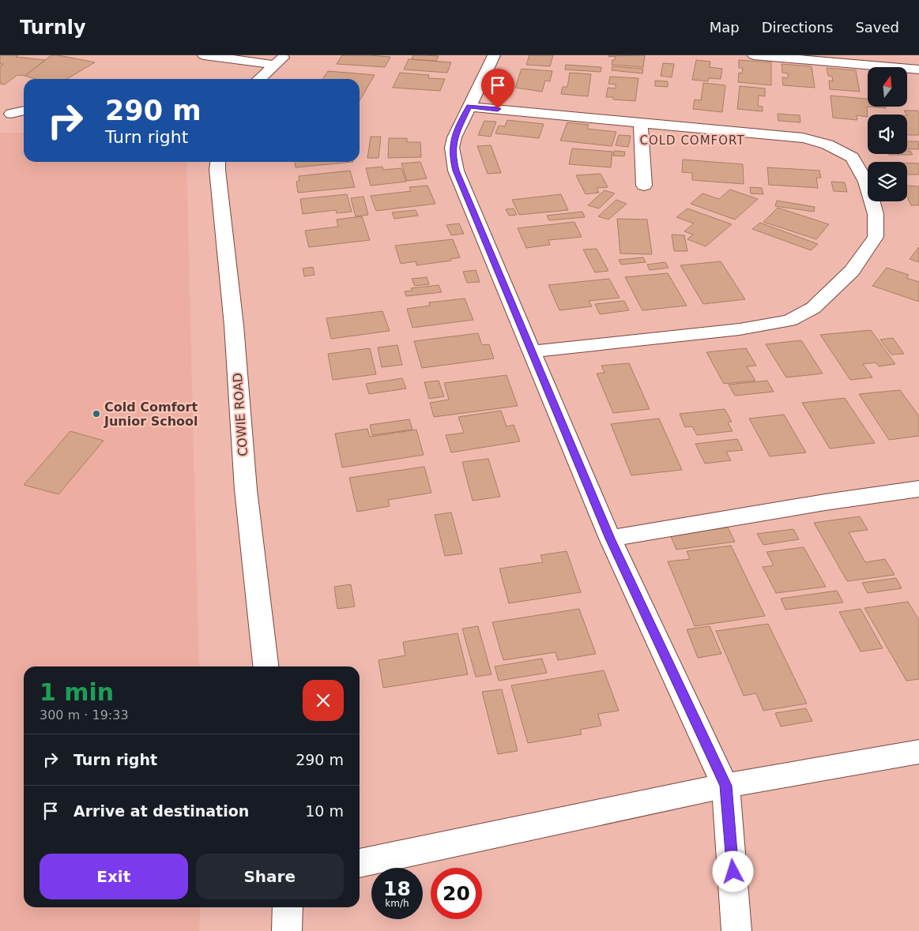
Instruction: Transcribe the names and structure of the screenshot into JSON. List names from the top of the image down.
{
  "streets": {
    "street": ["COWIE ROAD"]
  },
  "districts": ["COLD COMFORT"],
  "places": ["Cold Comfort Junior School"],
  "north": "top",
  "page": {
    "header": "Turnly",
    "nav": ["Map", "Directions", "Saved"],
    "turn": ["290 m", "Turn right"],
    "heading": ["1 min", "300 m · 19:33"],
    "list": [
      {
        "name": "Turn right",
        "value": "290 m"
      },
      {
        "name": "Arrive at destination",
        "value": "10 m"
      }
    ],
    "buttons": ["Exit", "Share"],
    "speed": "18 km/h",
    "limit": "20"
  }
}
